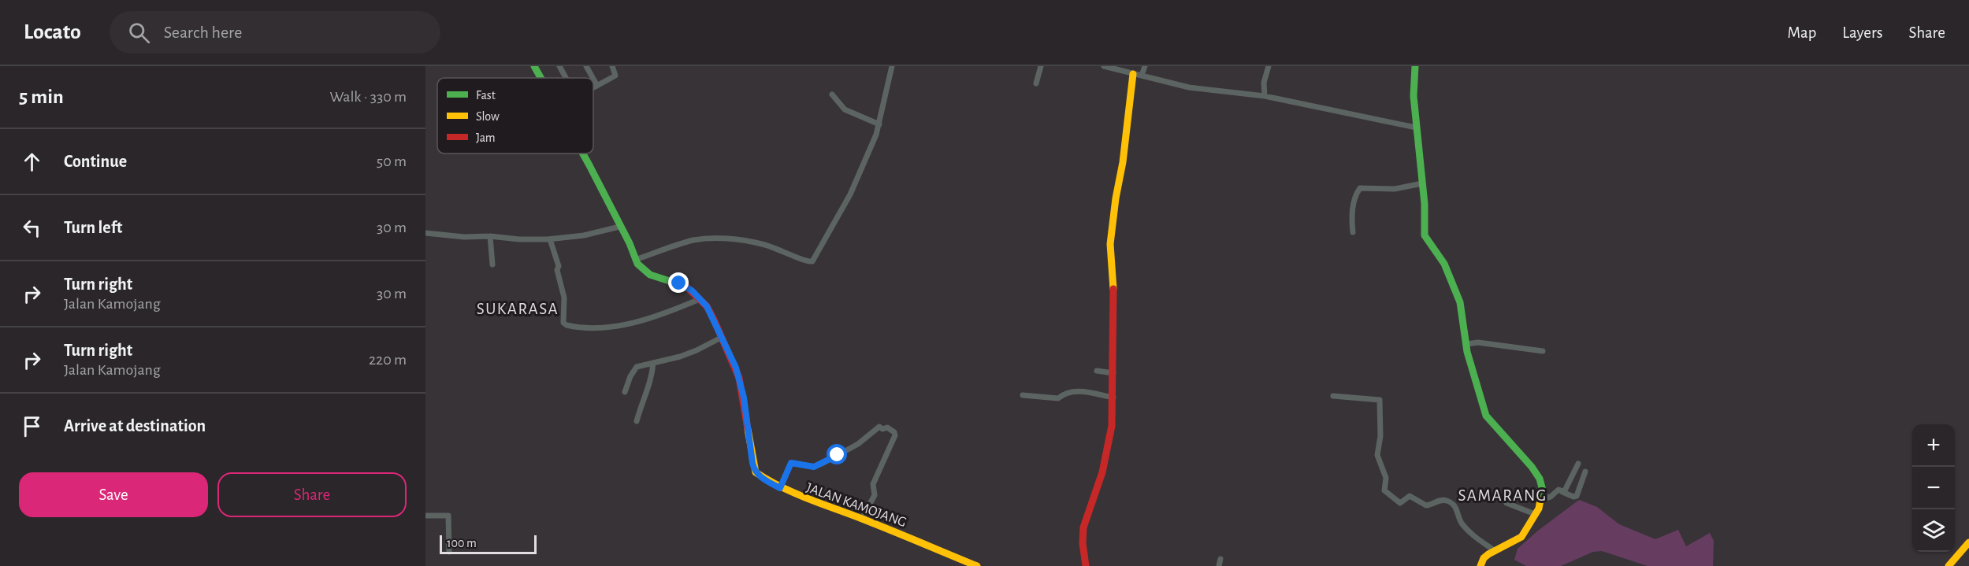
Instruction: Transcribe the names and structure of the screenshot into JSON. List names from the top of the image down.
{
  "streets": {
    "street": ["JALAN KAMOJANG"]
  },
  "districts": ["SUKARASA", "SAMARANG"],
  "legend": ["Fast", "Slow", "Jam"],
  "scale_bar": "100 m",
  "page": {
    "header": "Locato",
    "search": "Search here",
    "nav": ["Map", "Layers", "Share"],
    "heading": ["5 min", "Walk · 330 m"],
    "list": [
      ["Continue", "50 m"],
      ["Turn left", "30 m"],
      ["Turn right", "Jalan Kamojang", "30 m"],
      ["Turn right", "Jalan Kamojang", "220 m"],
      "Arrive at destination"
    ],
    "map_buttons": ["+", "−"],
    "buttons": ["Save", "Share"],
    "scale": "100 m"
  }
}
